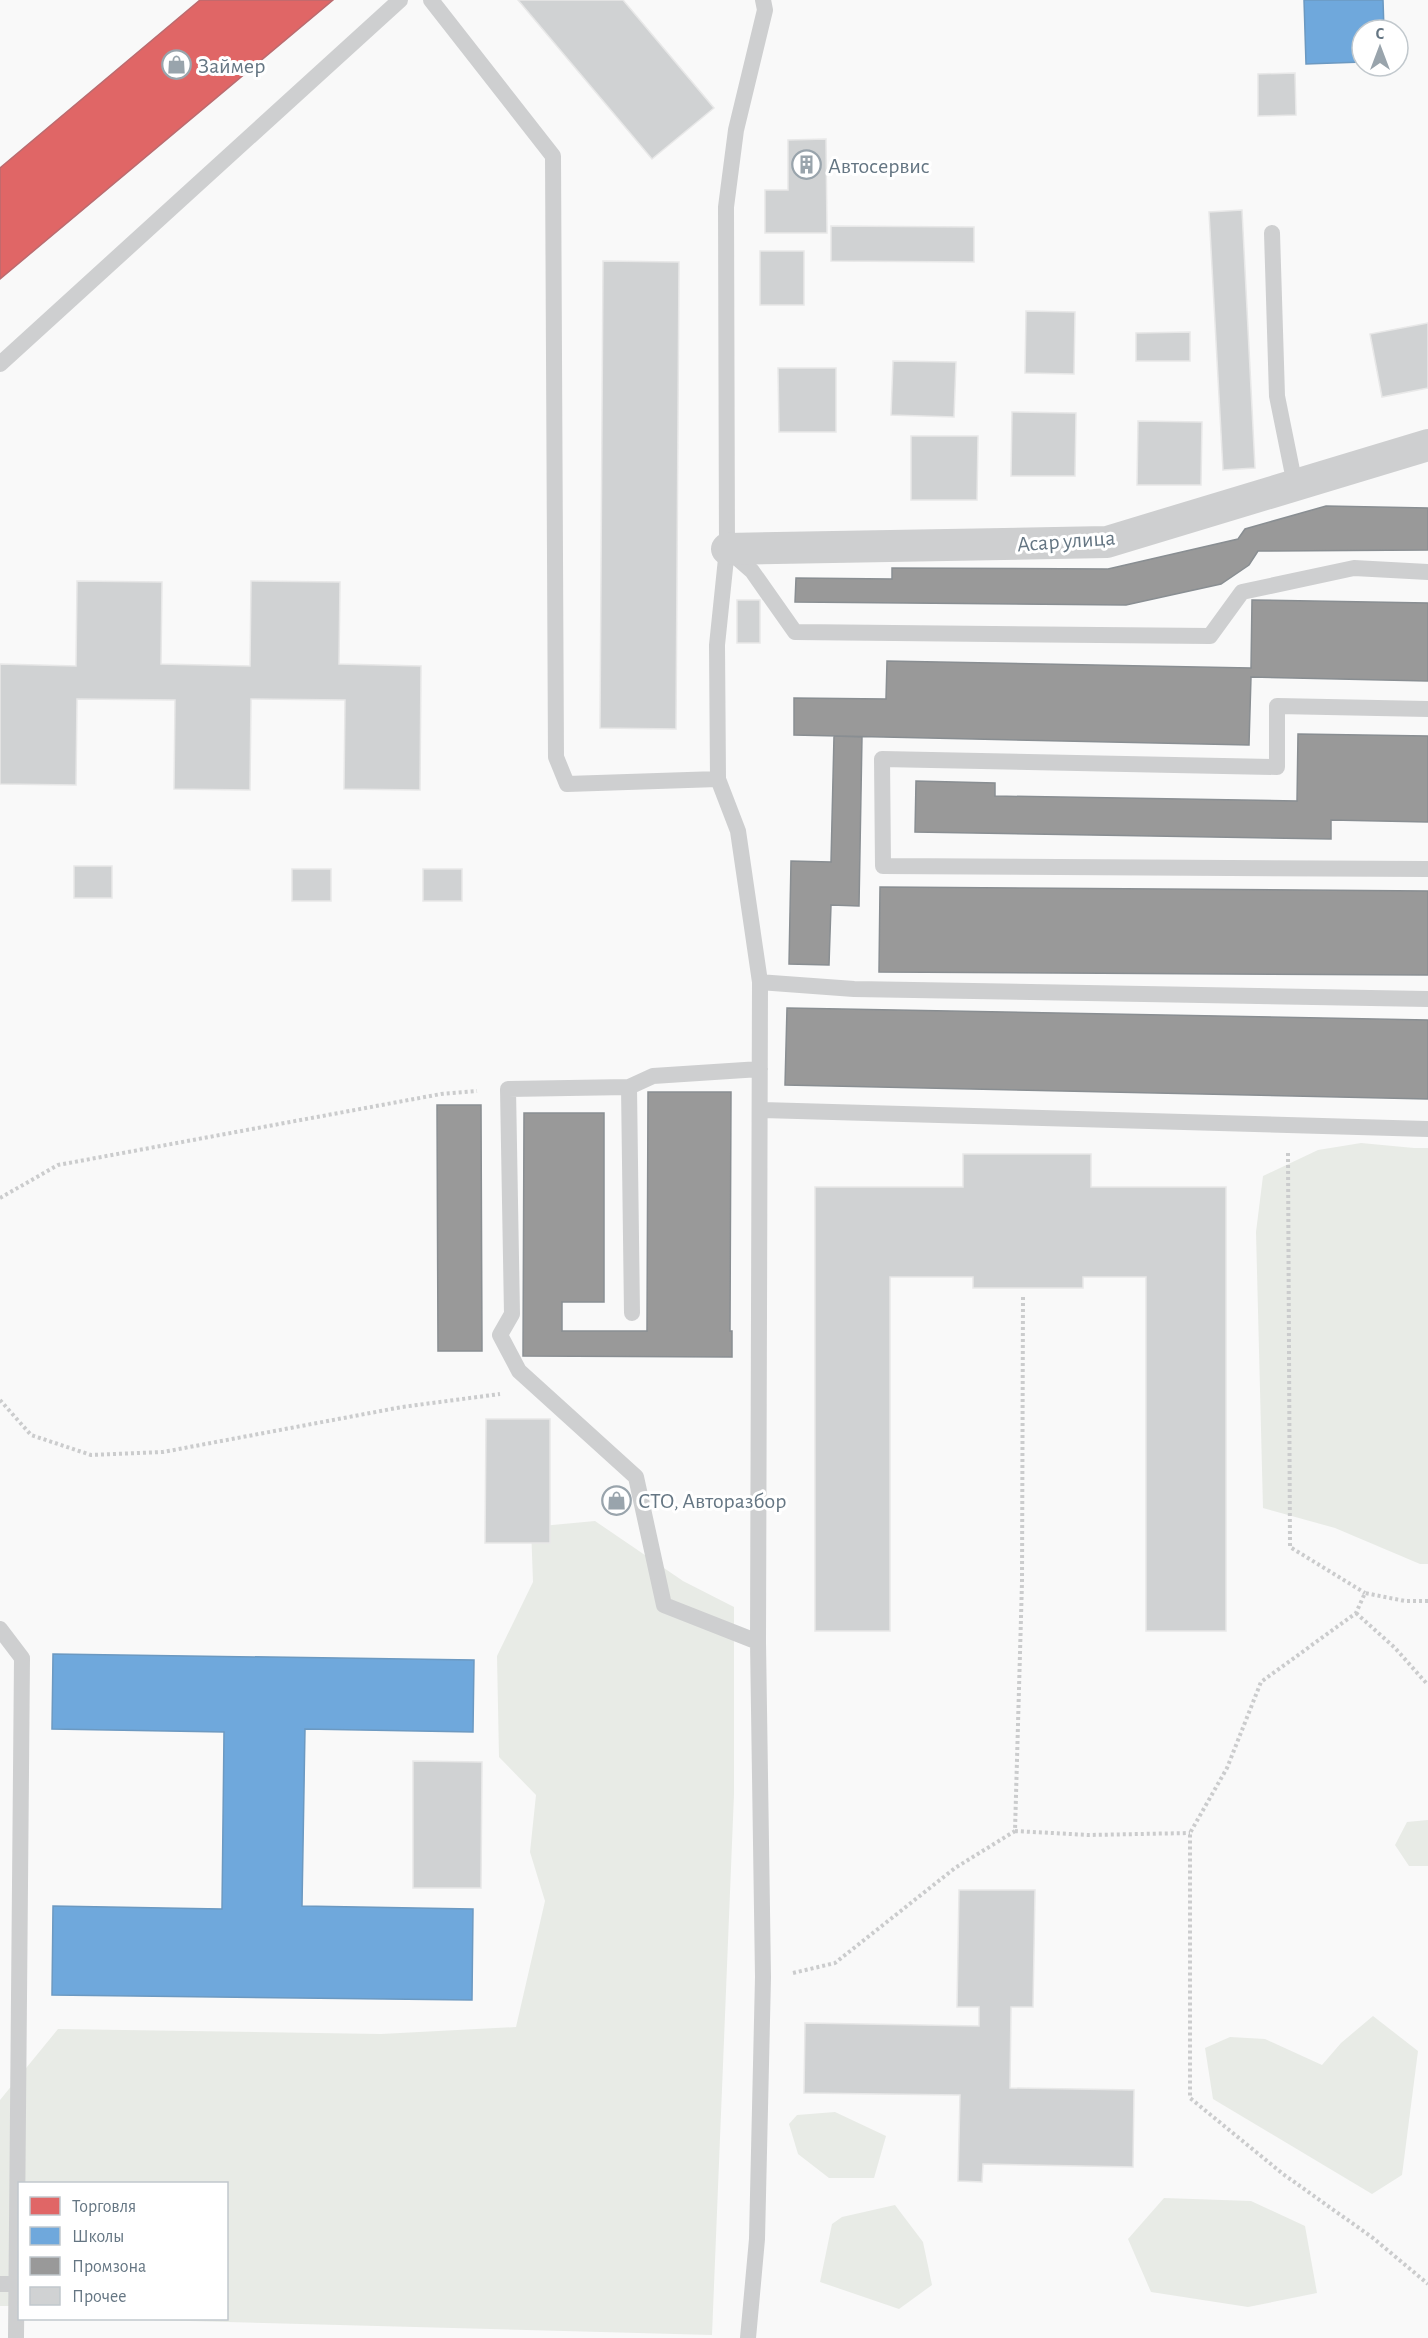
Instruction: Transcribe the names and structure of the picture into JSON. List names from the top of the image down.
{
  "streets": {
    "street": ["Асар улица"]
  },
  "places": {
    "shop": ["Займер", "СТО, Авторазбор"],
    "building": ["Автосервис"]
  },
  "legend": [
    "Торговля",
    "Школы",
    "Промзона",
    "Прочее"
  ],
  "north": "top"
}
